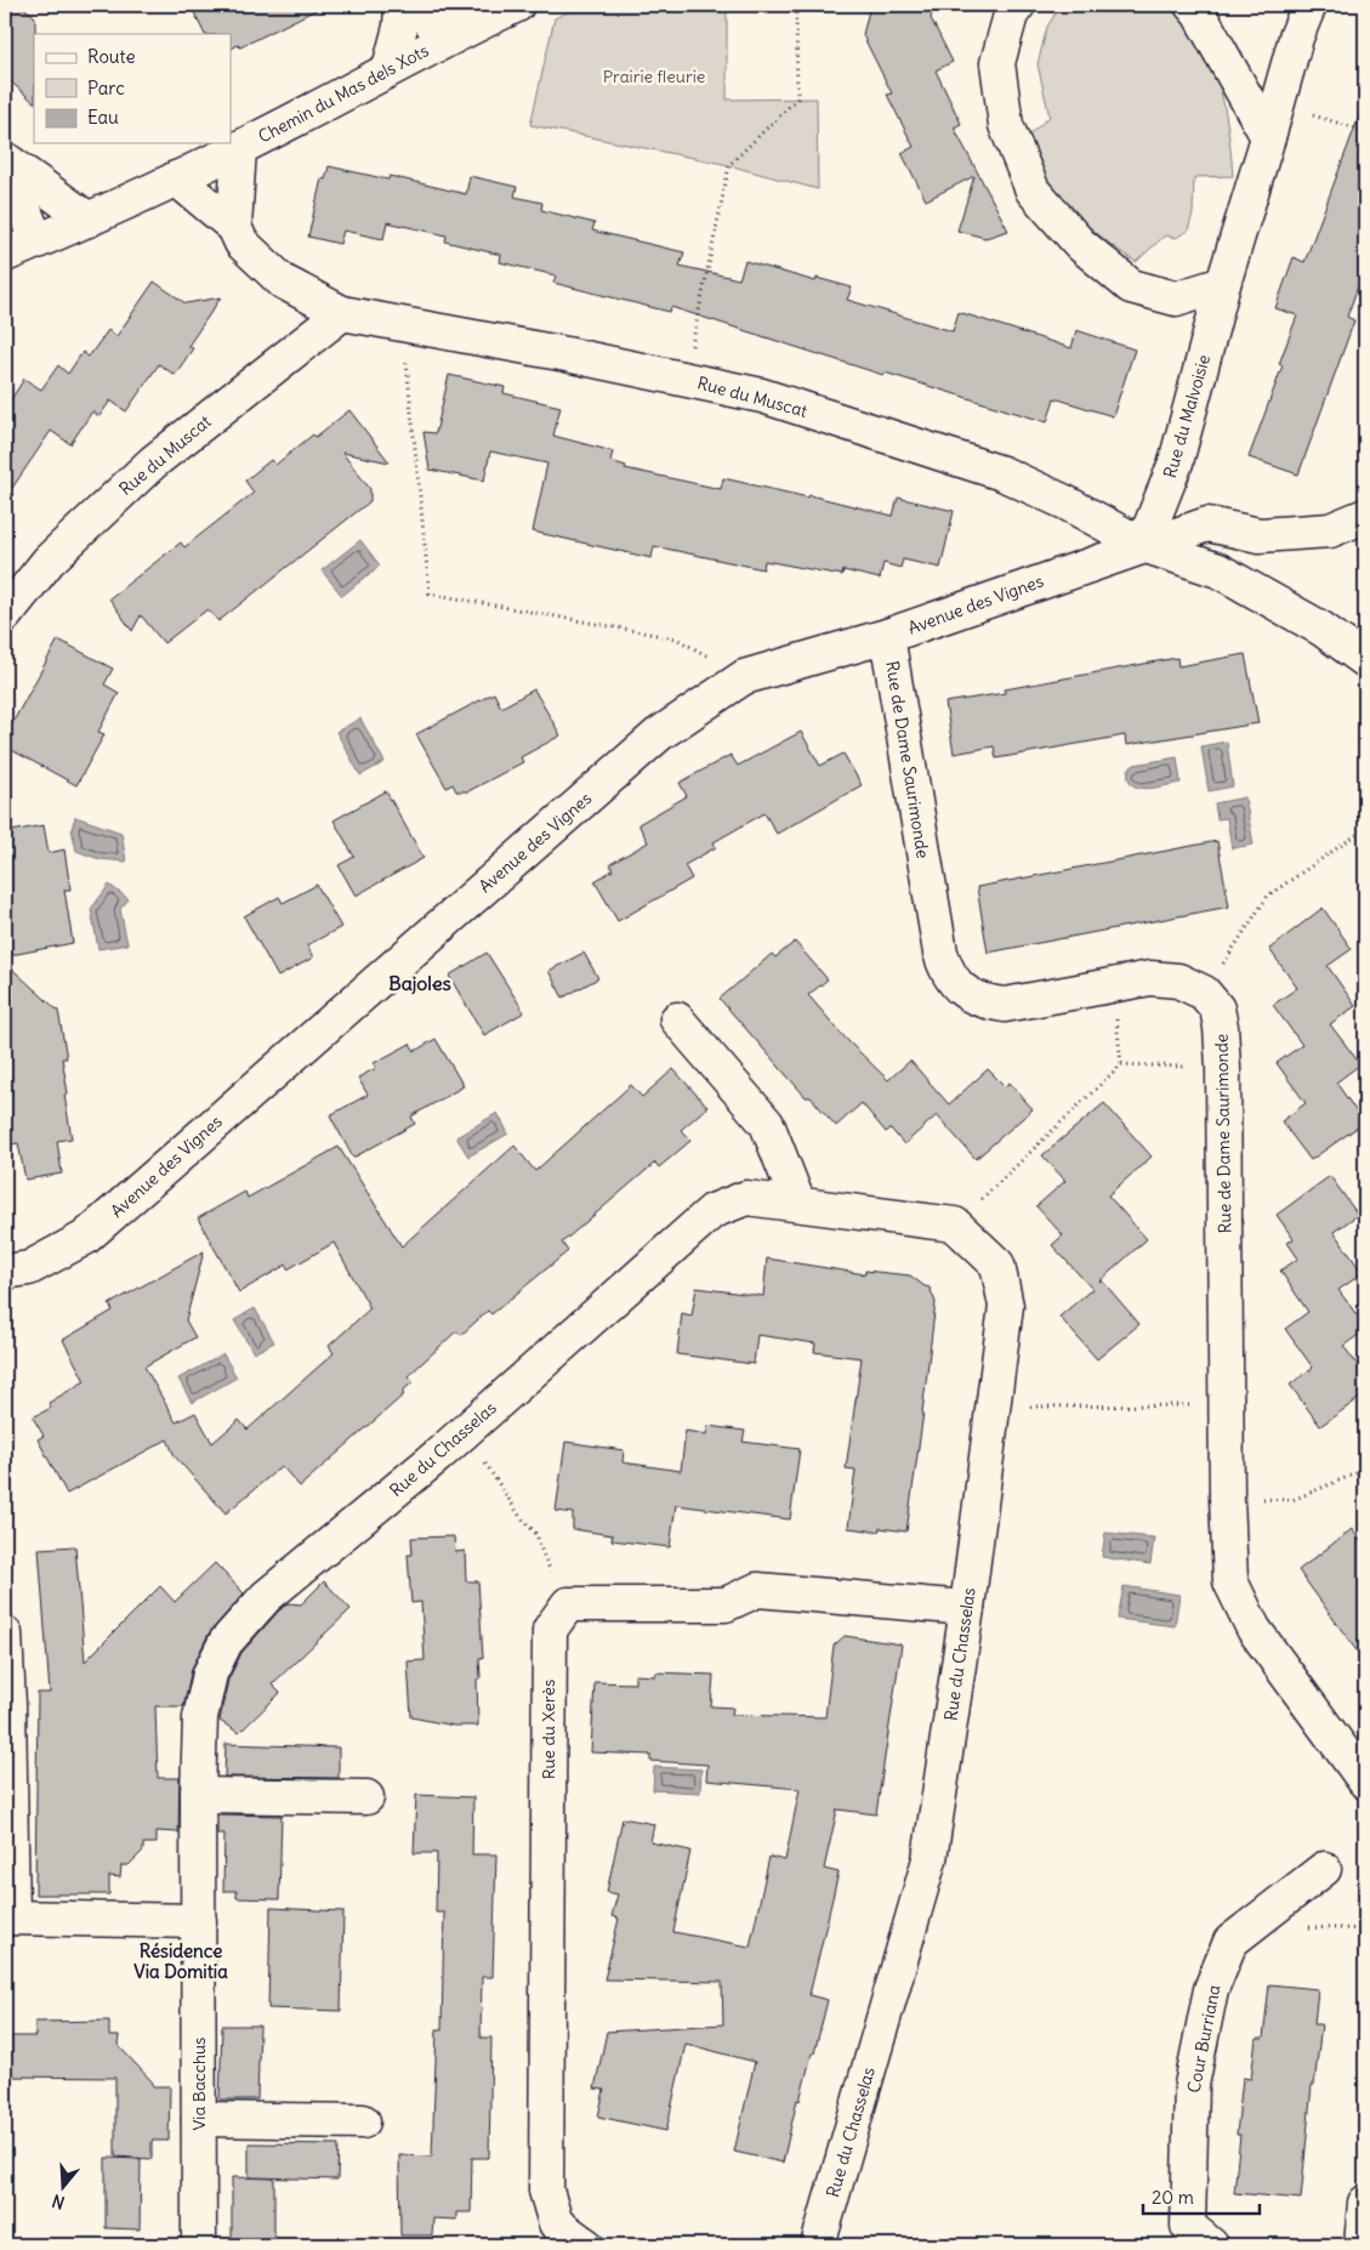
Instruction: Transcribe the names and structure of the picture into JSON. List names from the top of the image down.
{
  "streets": {
    "street": [
      "Chemin du Mas dels Xots",
      "Rue du Muscat",
      "Rue du Malvoisie",
      "Avenue des Vignes",
      "Rue de Dame Saurimonde",
      "Rue du Chasselas",
      "Rue du Xerès",
      "Cour Burriana",
      "Via Bacchus"
    ]
  },
  "crossings": [
    ["Chemin du Mas dels Xots", "Rue du Muscat"],
    ["Rue du Muscat", "Rue du Malvoisie"],
    ["Rue du Muscat", "Avenue des Vignes"],
    ["Rue du Malvoisie", "Avenue des Vignes"],
    ["Avenue des Vignes", "Rue de Dame Saurimonde"],
    ["Rue du Chasselas", "Via Bacchus"]
  ],
  "districts": ["Bajoles", "Résidence Via Domitia"],
  "parks": ["Prairie fleurie"],
  "legend": ["Route", "Parc", "Eau"],
  "scale_bar": "20 m",
  "north": "bottom"
}
